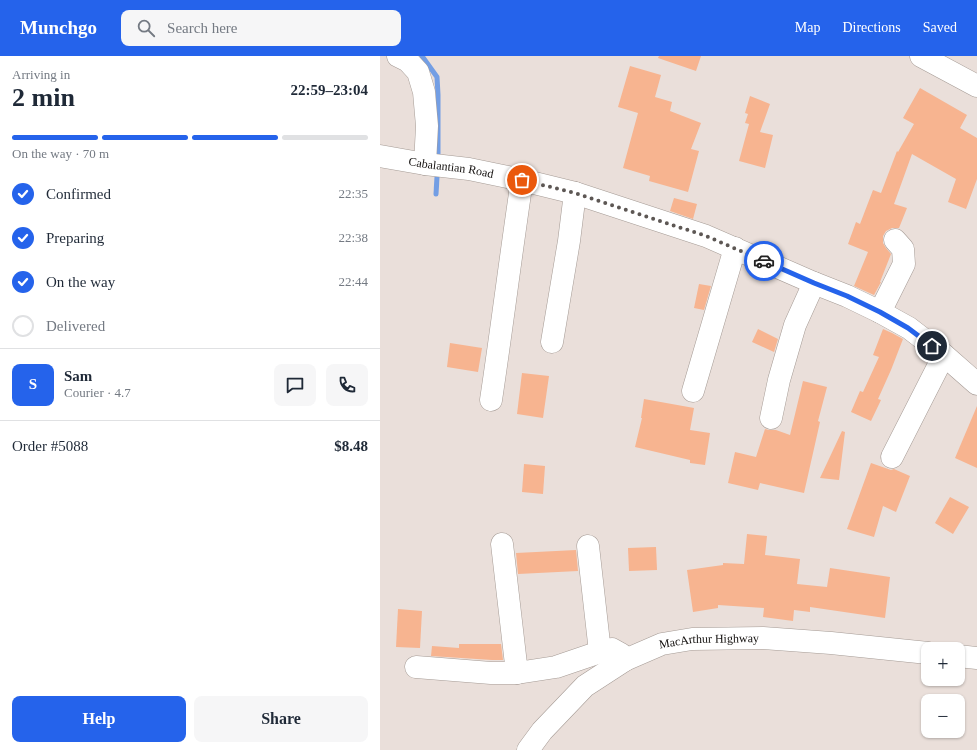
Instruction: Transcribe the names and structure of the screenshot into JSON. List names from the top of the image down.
{
  "streets": {
    "street": ["Cabalantian Road", "MacArthur Highway"]
  },
  "page": {
    "header": "Munchgo",
    "search": "Search here",
    "nav": ["Map", "Directions", "Saved"],
    "heading": ["2 min", "Arriving in", "22:59–23:04"],
    "panel": [
      "Sam",
      "Courier · 4.7",
      "Order #5088",
      "$8.48"
    ],
    "bar": "On the way · 70 m",
    "list": [
      ["Confirmed", "22:35"],
      ["Preparing", "22:38"],
      ["On the way", "22:44"],
      "Delivered"
    ],
    "round": "S",
    "map_buttons": ["+", "−"],
    "buttons": ["Help", "Share"]
  }
}
